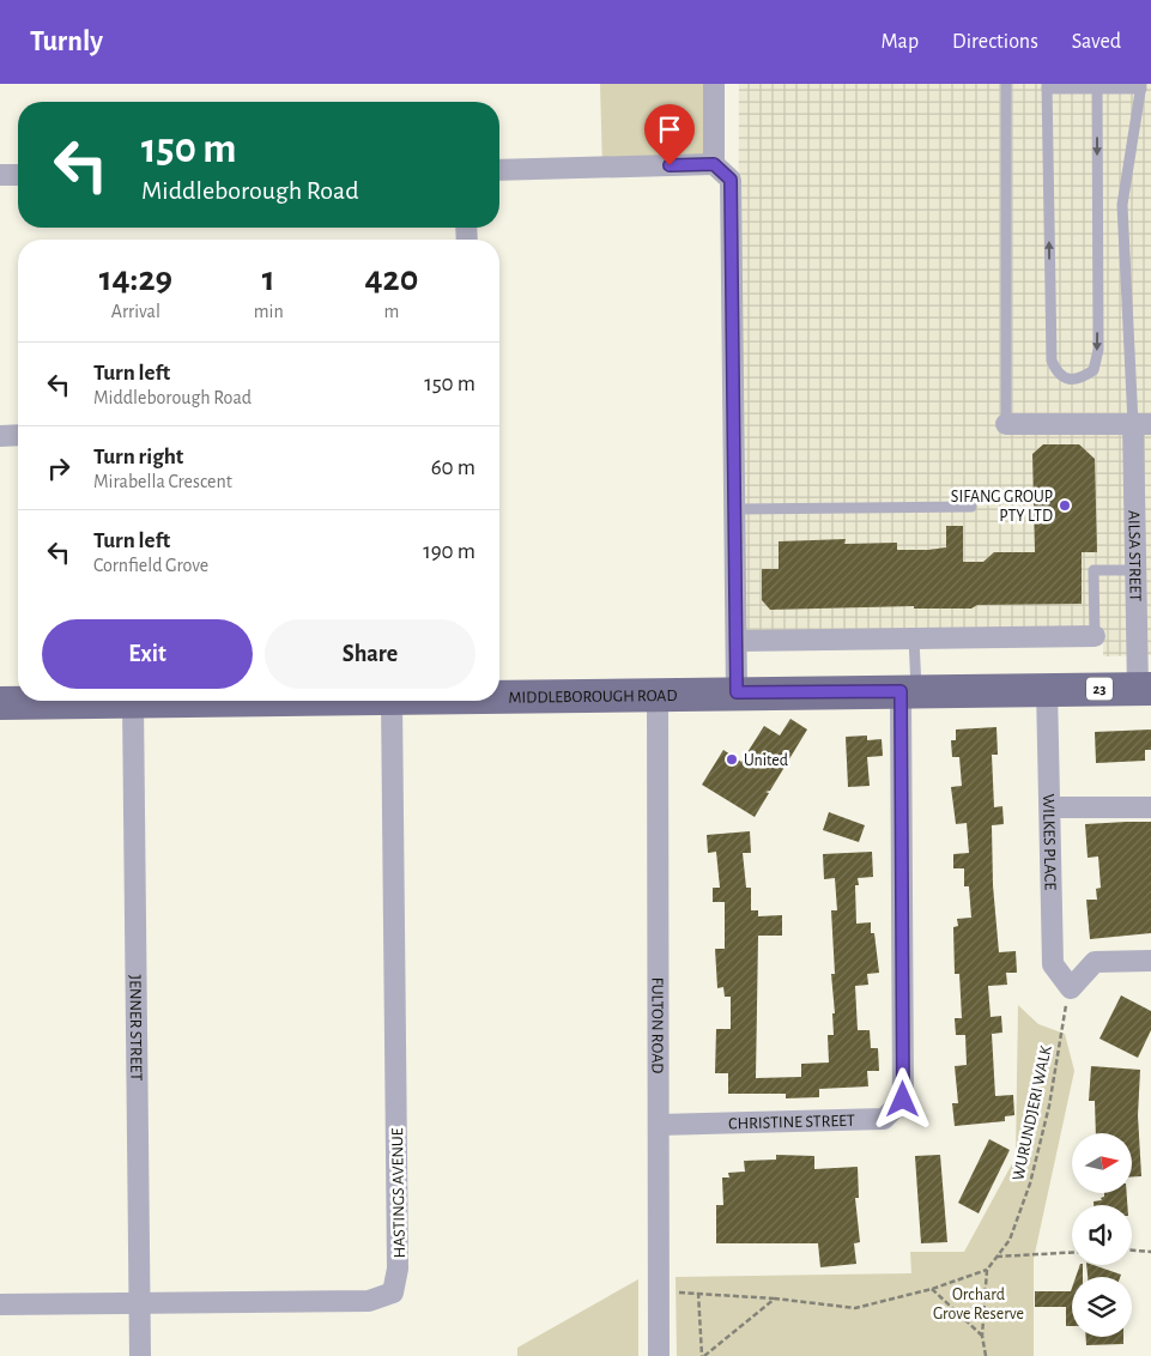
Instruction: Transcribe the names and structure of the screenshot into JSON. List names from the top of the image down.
{
  "streets": {
    "main road": ["23", "MIDDLEBOROUGH ROAD"],
    "street": [
      "AILSA STREET",
      "WILKES PLACE",
      "FULTON ROAD",
      "JENNER STREET",
      "CHRISTINE STREET",
      "HASTINGS AVENUE"
    ],
    "path": ["WURUNDJERI WALK"]
  },
  "crossings": [
    ["AILSA STREET", "MIDDLEBOROUGH ROAD"],
    ["MIDDLEBOROUGH ROAD", "WILKES PLACE"],
    ["MIDDLEBOROUGH ROAD", "FULTON ROAD"],
    ["MIDDLEBOROUGH ROAD", "JENNER STREET"],
    ["MIDDLEBOROUGH ROAD", "CHRISTINE STREET"],
    ["WILKES PLACE", "WURUNDJERI WALK"],
    ["FULTON ROAD", "CHRISTINE STREET"],
    ["JENNER STREET", "HASTINGS AVENUE"]
  ],
  "parks": ["Orchard Grove Reserve"],
  "places": ["SIFANG GROUP PTY LTD", "United"],
  "north": "right",
  "page": {
    "header": "Turnly",
    "nav": ["Map", "Directions", "Saved"],
    "turn": ["150 m", "Middleborough Road"],
    "eta": [
      "14:29",
      "Arrival",
      "1",
      "min",
      "420",
      "m"
    ],
    "list": [
      {
        "name": "Turn left",
        "note": "Middleborough Road",
        "value": "150 m"
      },
      {
        "name": "Turn right",
        "note": "Mirabella Crescent",
        "value": "60 m"
      },
      {
        "name": "Turn left",
        "note": "Cornfield Grove",
        "value": "190 m"
      }
    ],
    "buttons": ["Exit", "Share"]
  }
}
